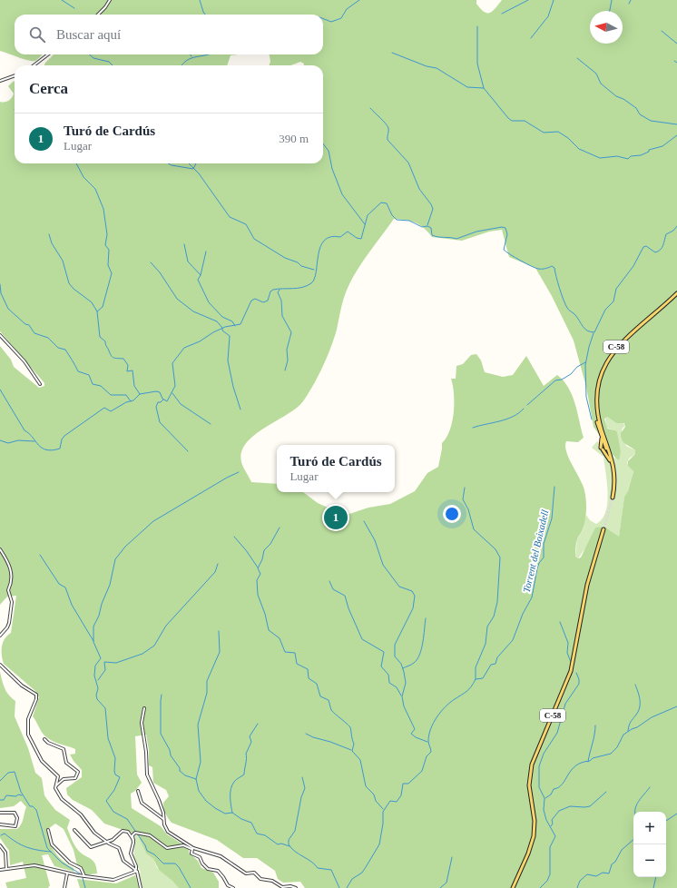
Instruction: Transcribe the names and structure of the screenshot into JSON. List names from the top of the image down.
{
  "streets": {
    "main road": ["C-58"]
  },
  "water": ["Torrent del Boixadell"],
  "north": "left",
  "page": {
    "search": "Buscar aquí",
    "heading": "Cerca",
    "list": [
      {
        "mark": "1",
        "name": "Turó de Cardús",
        "note": "Lugar",
        "value": "390 m"
      }
    ],
    "popup": ["Turó de Cardús", "Lugar"],
    "pins": "1",
    "map_buttons": ["+", "−"]
  }
}
